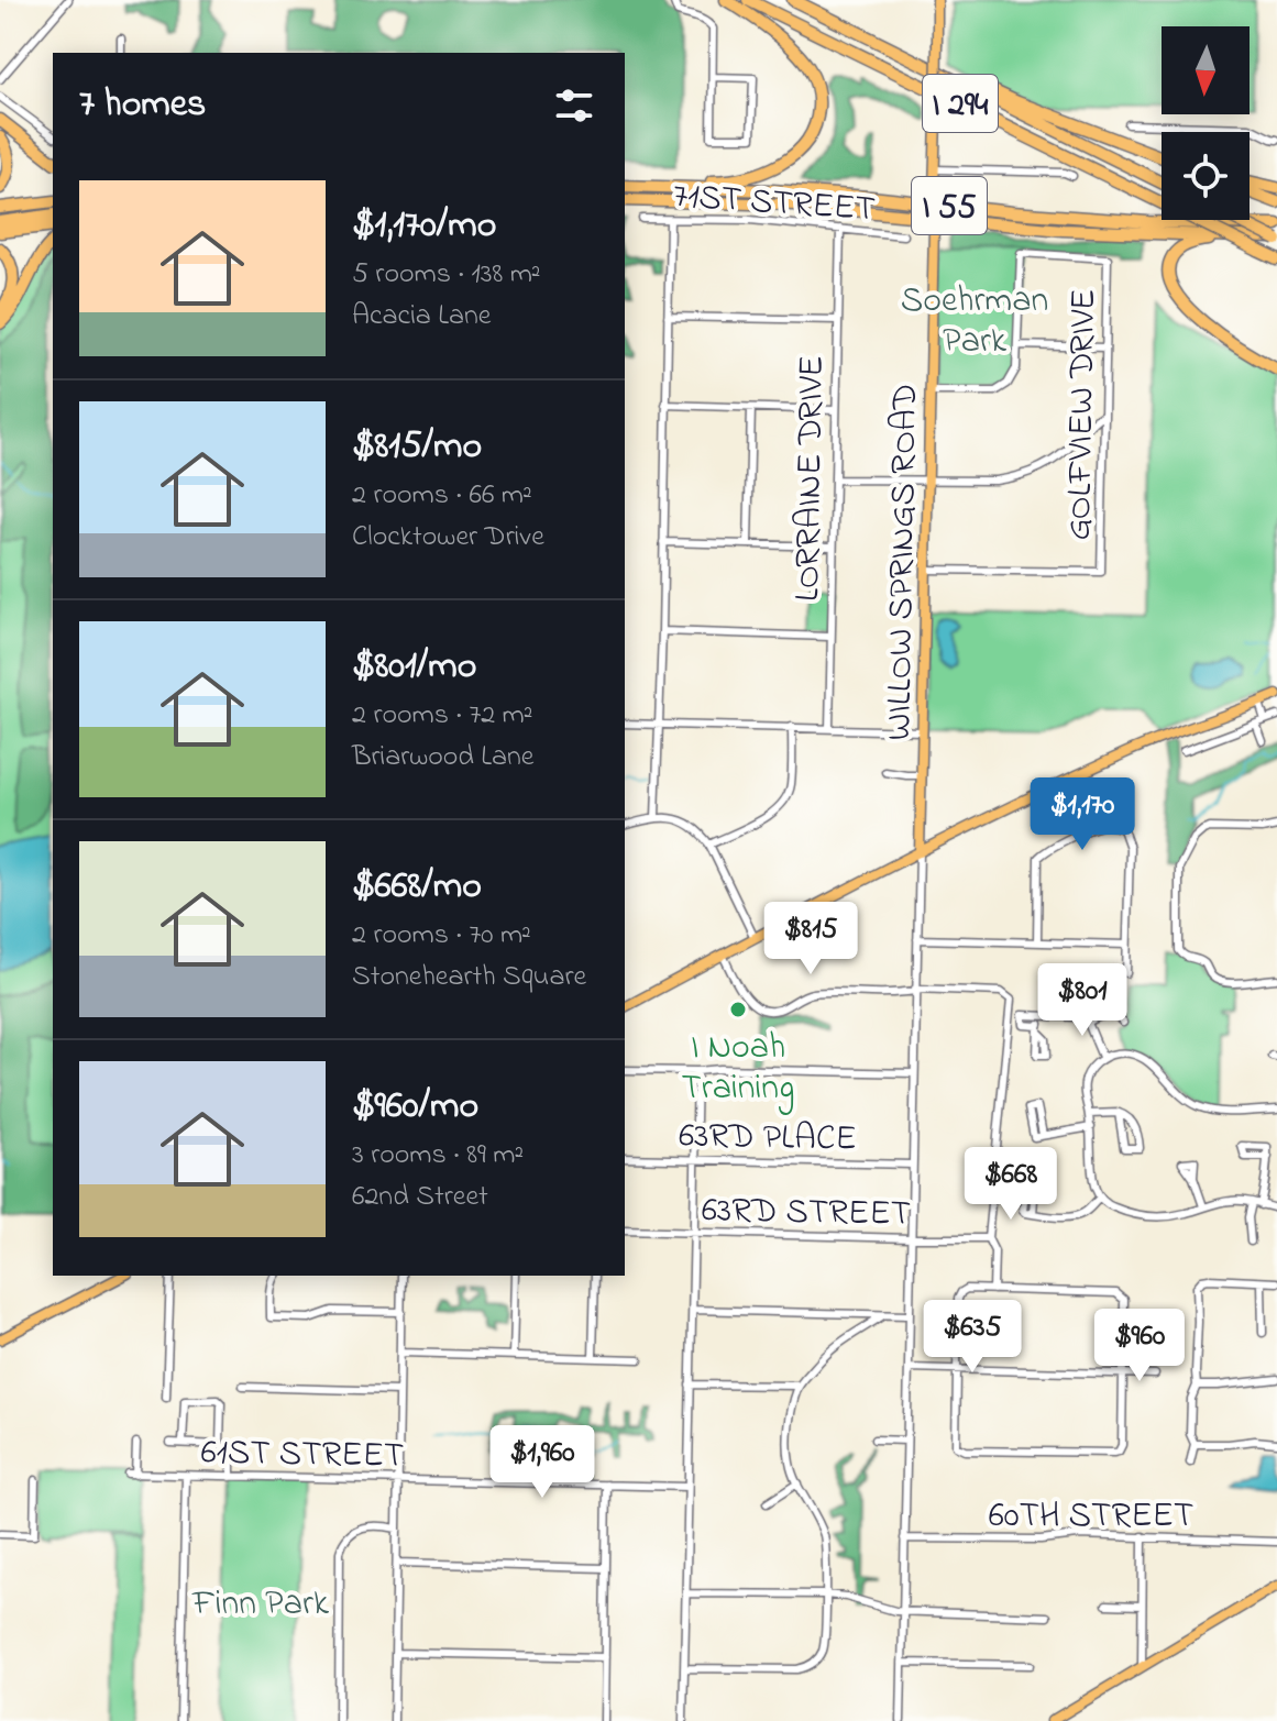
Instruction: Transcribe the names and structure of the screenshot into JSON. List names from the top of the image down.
{
  "streets": {
    "highway": ["I 294", "I 55"],
    "main road": ["WILLOW SPRINGS ROAD"],
    "street": [
      "71ST STREET",
      "GOLFVIEW DRIVE",
      "LORRAINE DRIVE",
      "63RD PLACE",
      "63RD STREET",
      "61ST STREET",
      "60TH STREET"
    ]
  },
  "crossings": [
    ["71ST STREET", "LORRAINE DRIVE"],
    ["GOLFVIEW DRIVE", "WILLOW SPRINGS ROAD"],
    ["WILLOW SPRINGS ROAD", "63RD PLACE"],
    ["WILLOW SPRINGS ROAD", "63RD STREET"],
    ["WILLOW SPRINGS ROAD", "60TH STREET"]
  ],
  "parks": ["Soehrman Park", "Finn Park"],
  "places": ["I Noah Training"],
  "north": "bottom",
  "page": {
    "heading": "7 homes",
    "list": [
      {
        "name": "$1,170/mo",
        "note": "5 rooms · 138 m² · Acacia Lane"
      },
      {
        "name": "$815/mo",
        "note": "2 rooms · 66 m² · Clocktower Drive"
      },
      {
        "name": "$801/mo",
        "note": "2 rooms · 72 m² · Briarwood Lane"
      },
      {
        "name": "$668/mo",
        "note": "2 rooms · 70 m² · Stonehearth Square"
      },
      {
        "name": "$960/mo",
        "note": "3 rooms · 89 m² · 62nd Street"
      }
    ],
    "price": [
      "$1,170",
      "$815",
      "$801",
      "$668",
      "$635",
      "$960",
      "$1,960"
    ]
  }
}
